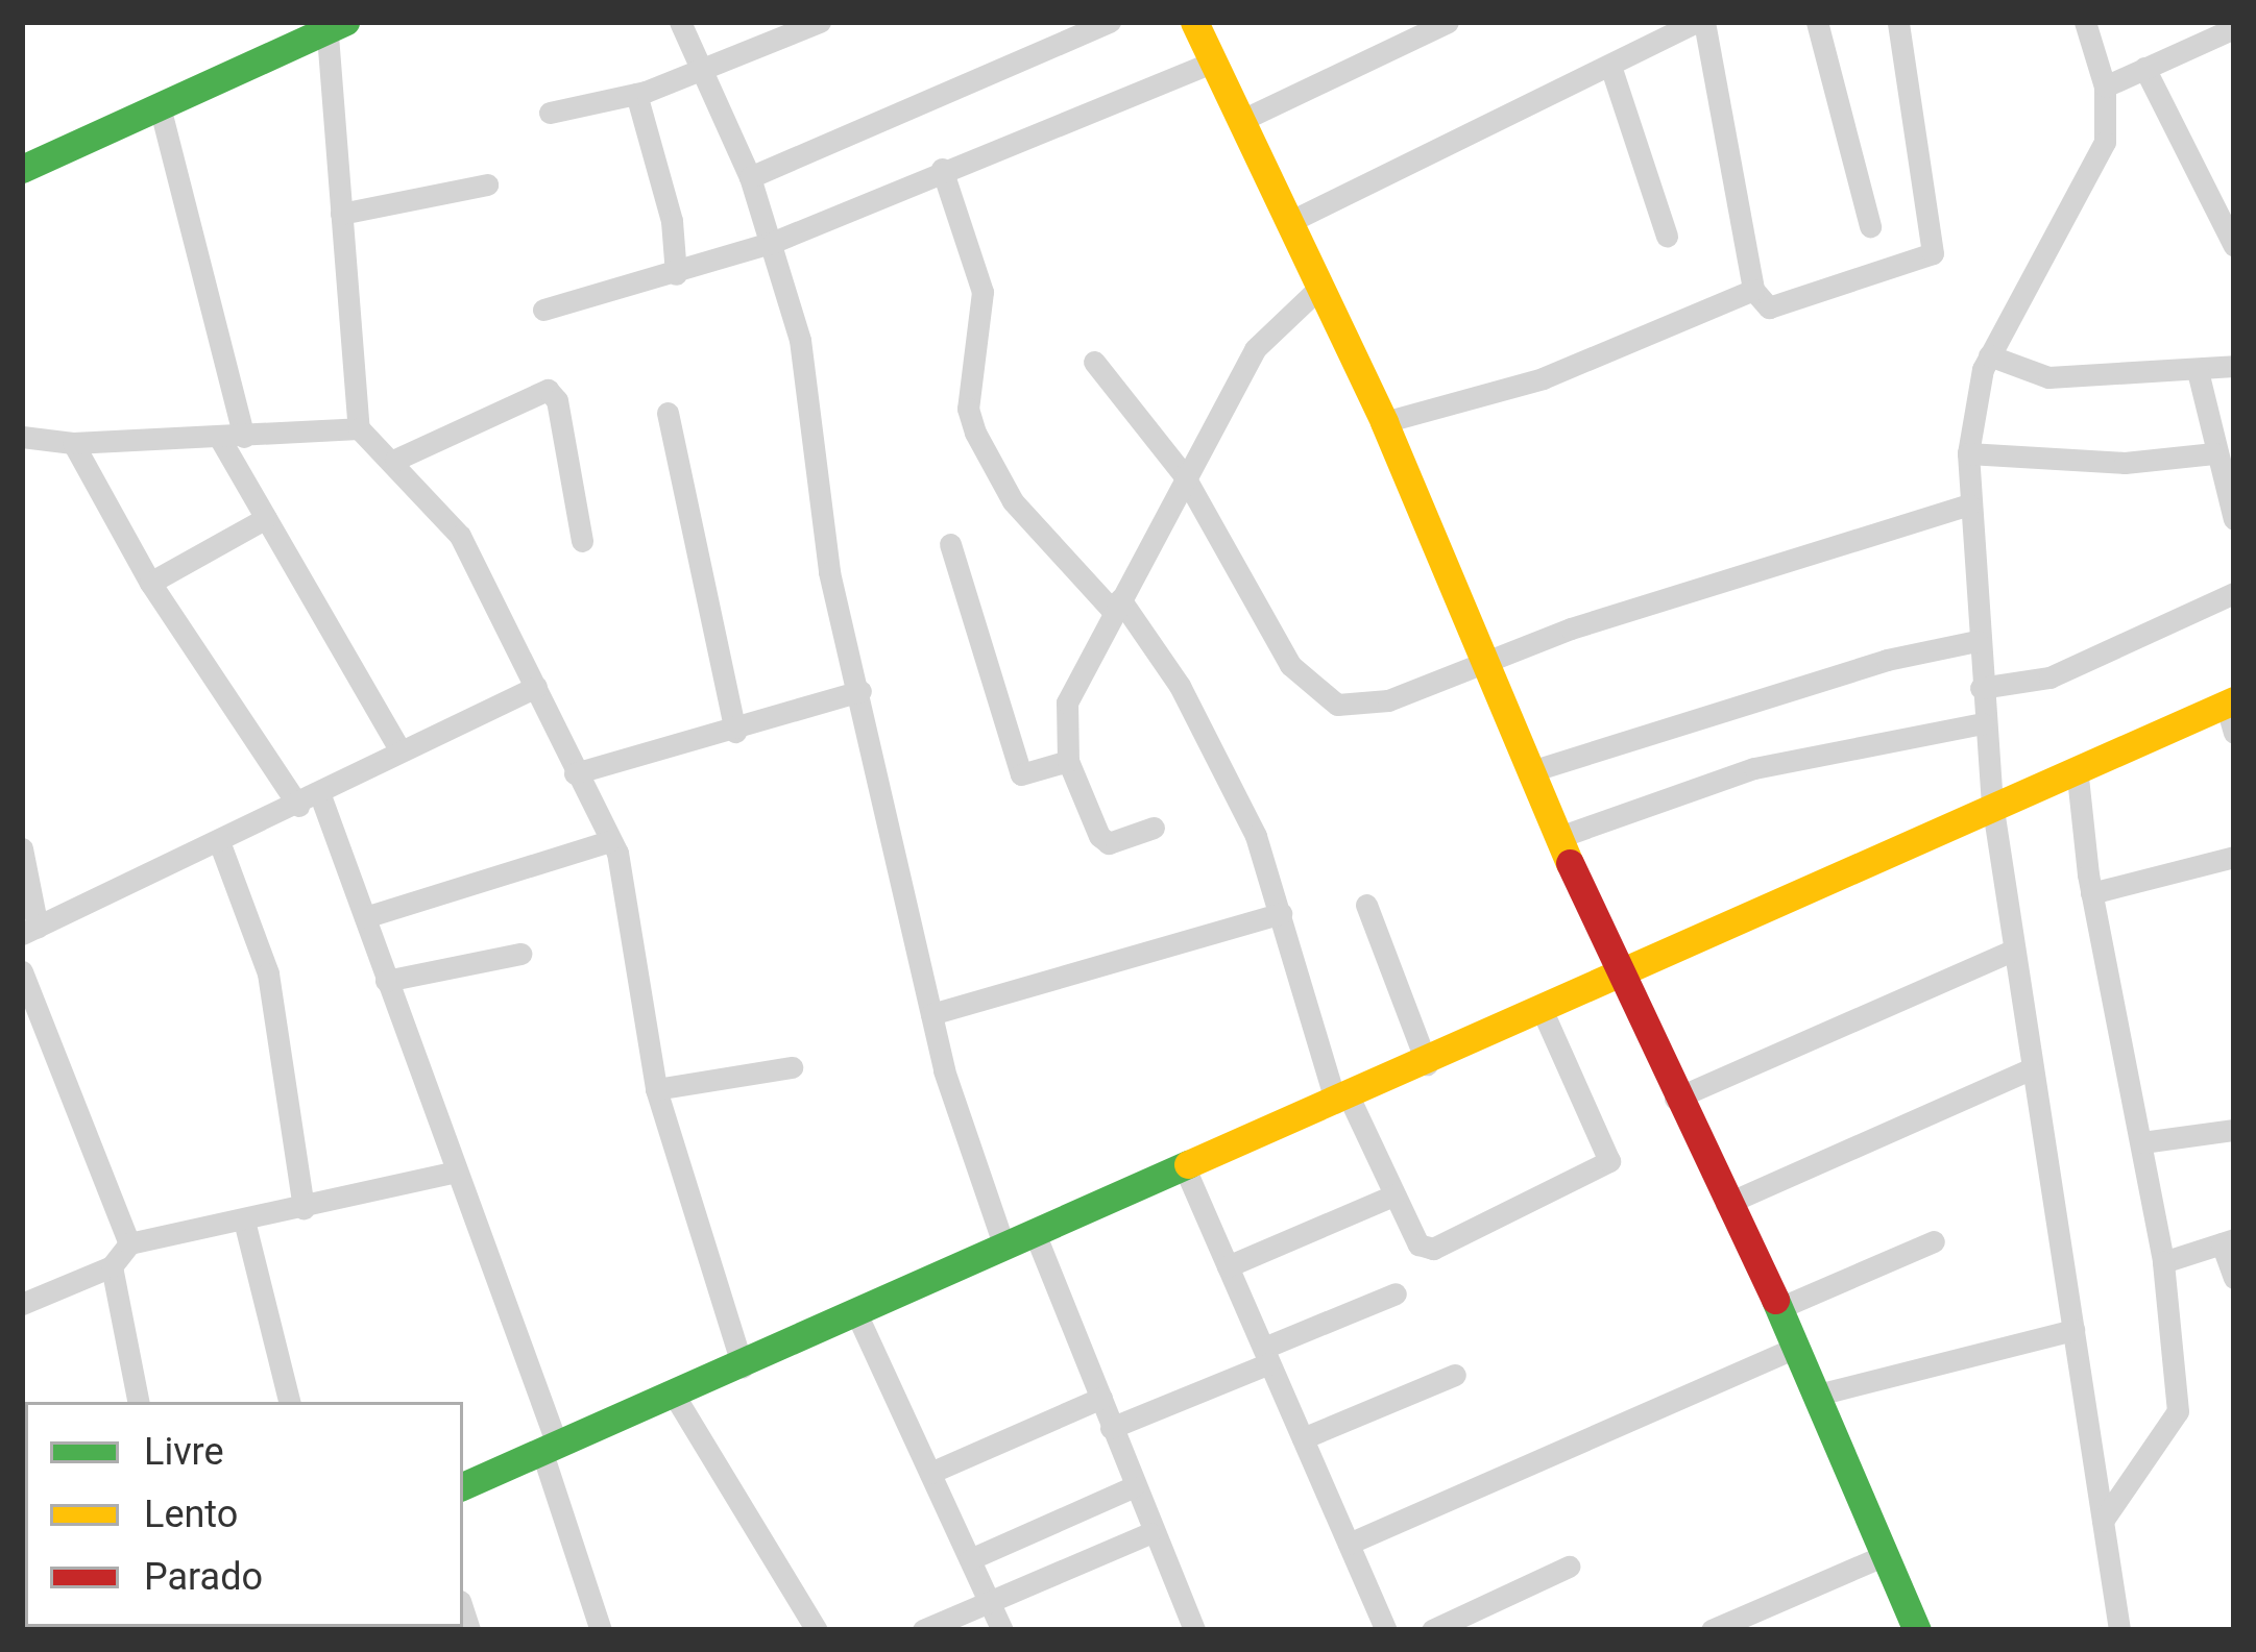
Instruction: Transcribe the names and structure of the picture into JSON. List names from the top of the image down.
{
  "legend": ["Livre", "Lento", "Parado"]
}
